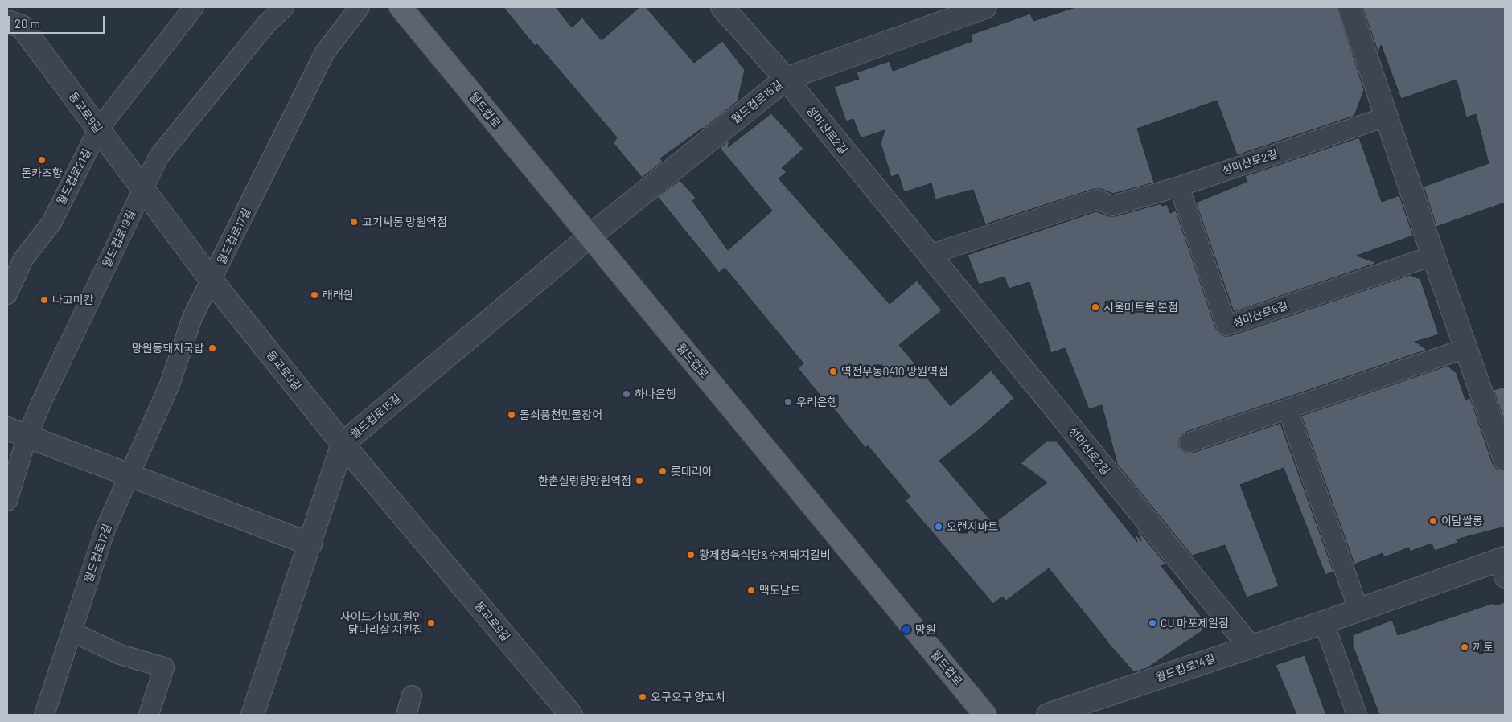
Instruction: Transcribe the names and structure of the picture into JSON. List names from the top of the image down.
{
  "streets": {
    "main road": ["월드컵로"],
    "street": [
      "월드컵로16길",
      "동교로9길",
      "성미산로2길",
      "월드컵로15길",
      "월드컵로14길"
    ],
    "lane": [
      "월드컵로21길",
      "월드컵로17길",
      "월드컵로19길",
      "성미산로6길"
    ]
  },
  "crossings": [
    ["월드컵로16길", "월드컵로"],
    ["월드컵로16길", "성미산로2길"],
    ["월드컵로16길", "월드컵로15길"],
    ["월드컵로", "월드컵로15길"],
    ["동교로9길", "월드컵로21길"],
    ["동교로9길", "월드컵로17길"],
    ["동교로9길", "월드컵로19길"],
    ["동교로9길", "월드컵로15길"],
    ["성미산로2길", "성미산로6길"],
    ["성미산로2길", "월드컵로14길"]
  ],
  "places": [
    "돈카츠향",
    "고기싸롱 망원역점",
    "래래원",
    "나고미칸",
    "서울미트볼 본점",
    "망원동돼지국밥",
    "역전우동0410 망원역점",
    "하나은행",
    "우리은행",
    "돌쇠풍천민물장어",
    "롯데리아",
    "한촌설렁탕망원역점",
    "이담쌀롱",
    "오랜지마트",
    "황제정육식당&수제돼지갈비",
    "맥도날드",
    "사이드가 500원인 닭다리살 치킨집",
    "CU 마포제일점",
    "망원",
    "끼토",
    "오구오구 양꼬치"
  ],
  "scale_bar": "20 m"
}
